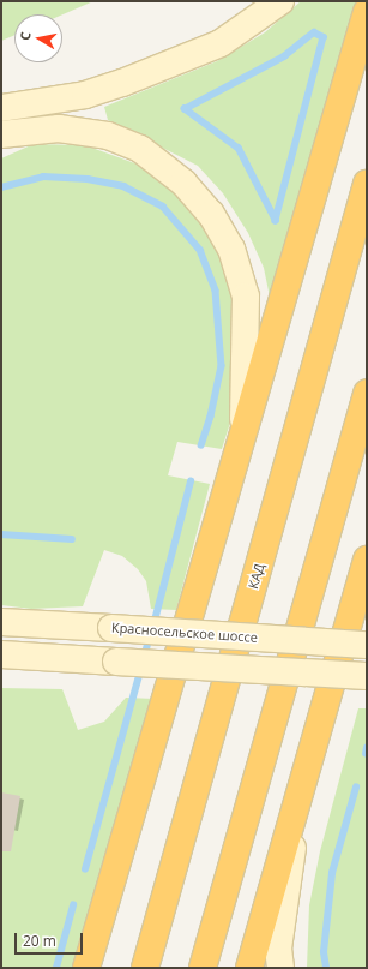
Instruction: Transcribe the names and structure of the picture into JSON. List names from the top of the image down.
{
  "streets": {
    "highway": ["КАД"],
    "main road": ["Красносельское шоссе"]
  },
  "scale_bar": "20 m",
  "north": "left"
}
